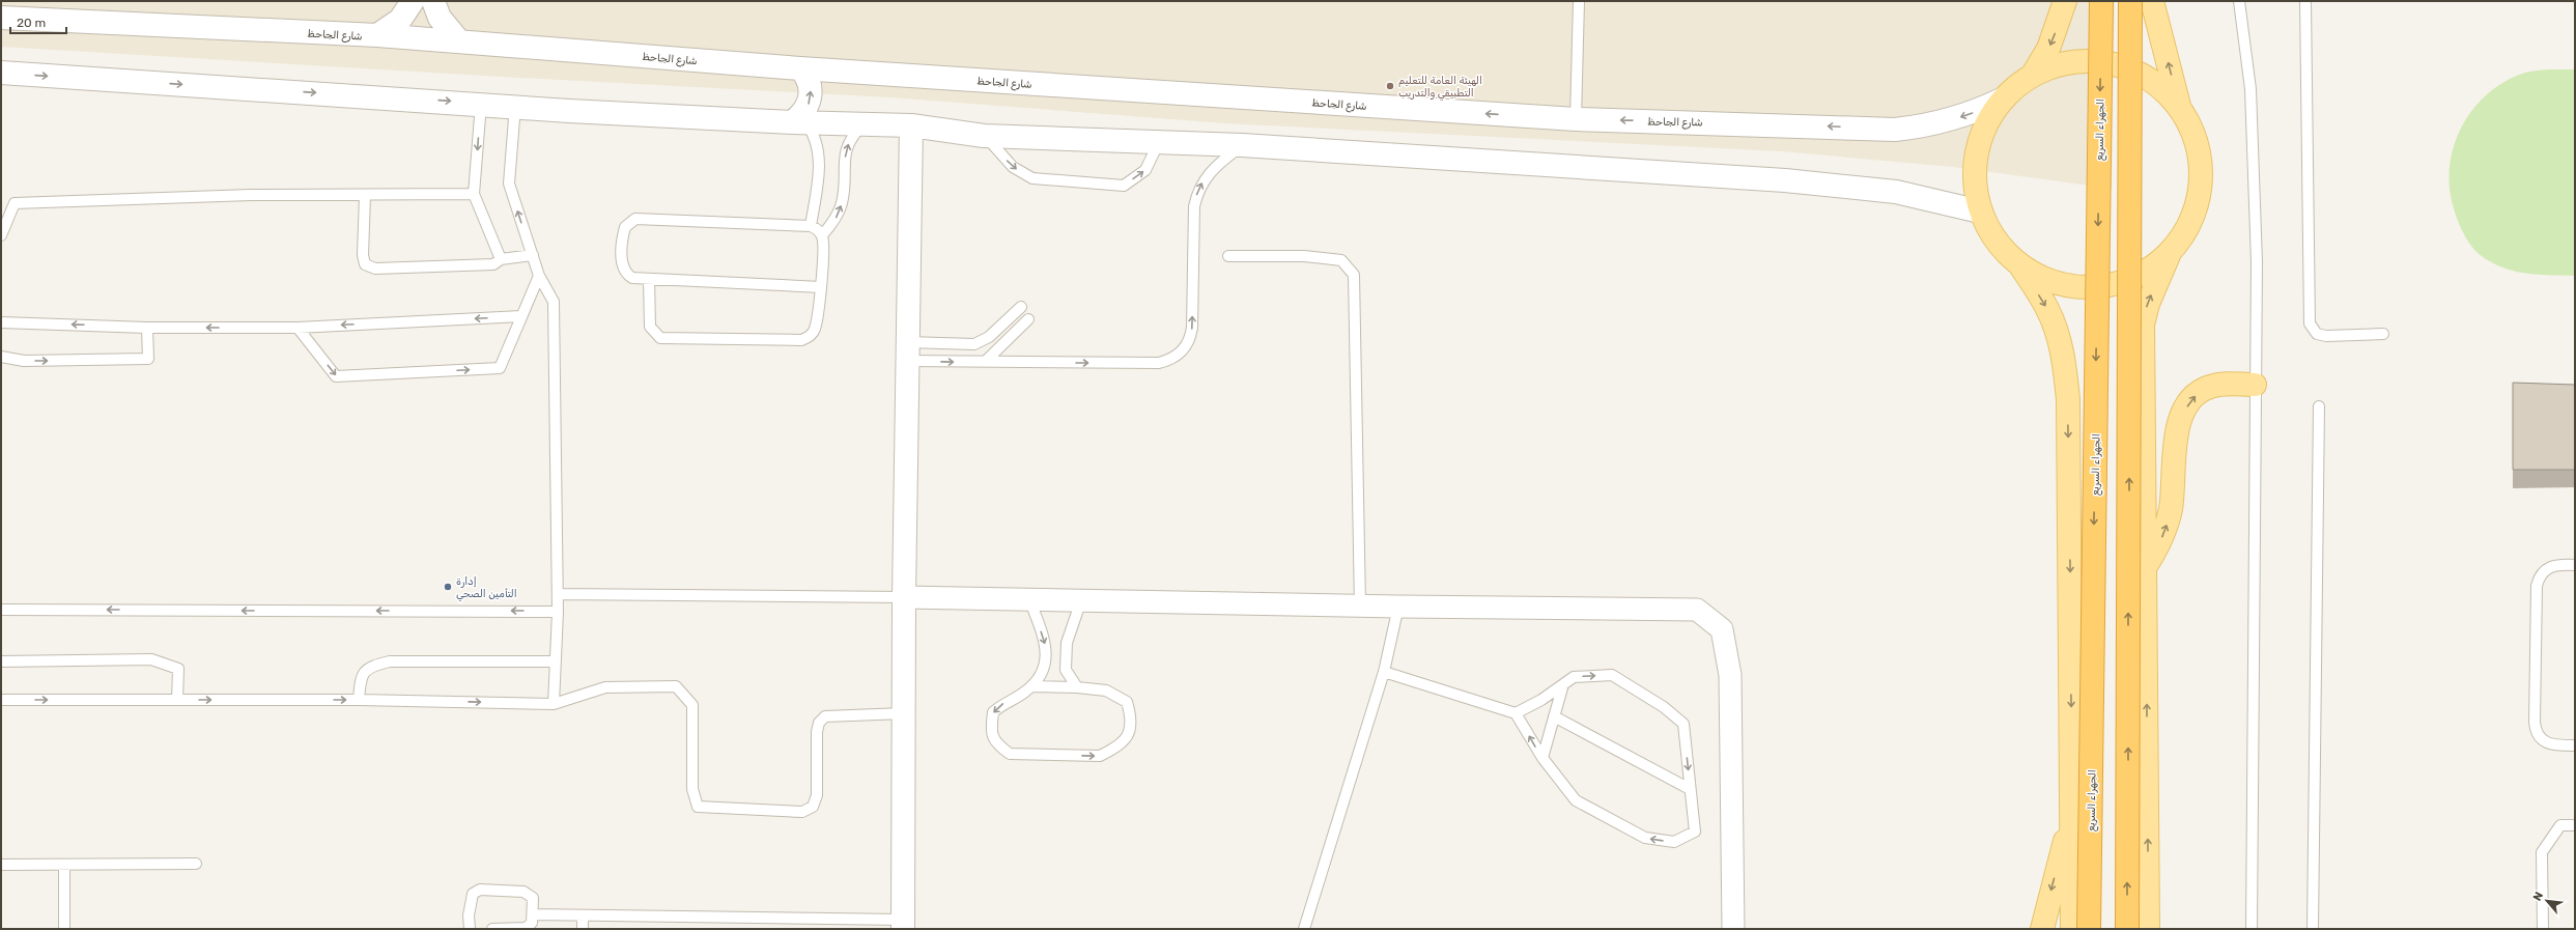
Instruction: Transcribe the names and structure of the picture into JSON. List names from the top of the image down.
{
  "streets": {
    "highway": ["الجهراء السريع"],
    "street": ["شارع الجاحظ"]
  },
  "places": ["الهيئة العامة للتعليم التطبيقي والتدريب", "إدارة التأمين الصحي"],
  "scale_bar": "20 m",
  "north": "top left"
}
